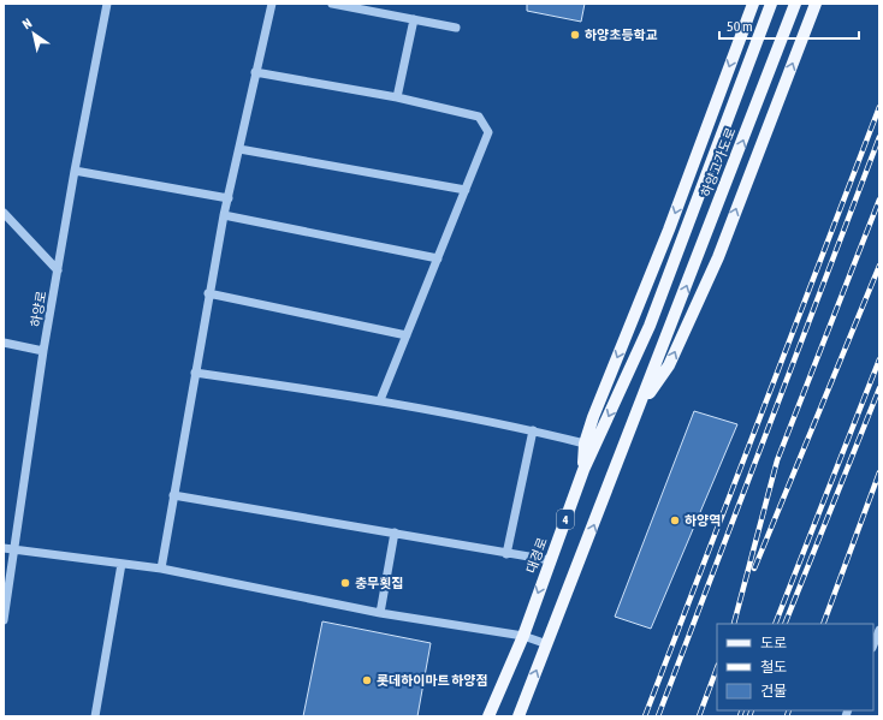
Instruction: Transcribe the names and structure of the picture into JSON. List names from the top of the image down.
{
  "streets": {
    "main road": ["하양고가도로", "4", "대경로"],
    "street": ["하양로"]
  },
  "crossings": [
    ["하양고가도로", "4"],
    ["하양고가도로", "대경로"]
  ],
  "places": [
    "하양초등학교",
    "하양역",
    "충무횟집",
    "롯데하이마트 하양점"
  ],
  "legend": ["도로", "철도", "건물"],
  "scale_bar": "50 m",
  "north": "top left"
}
